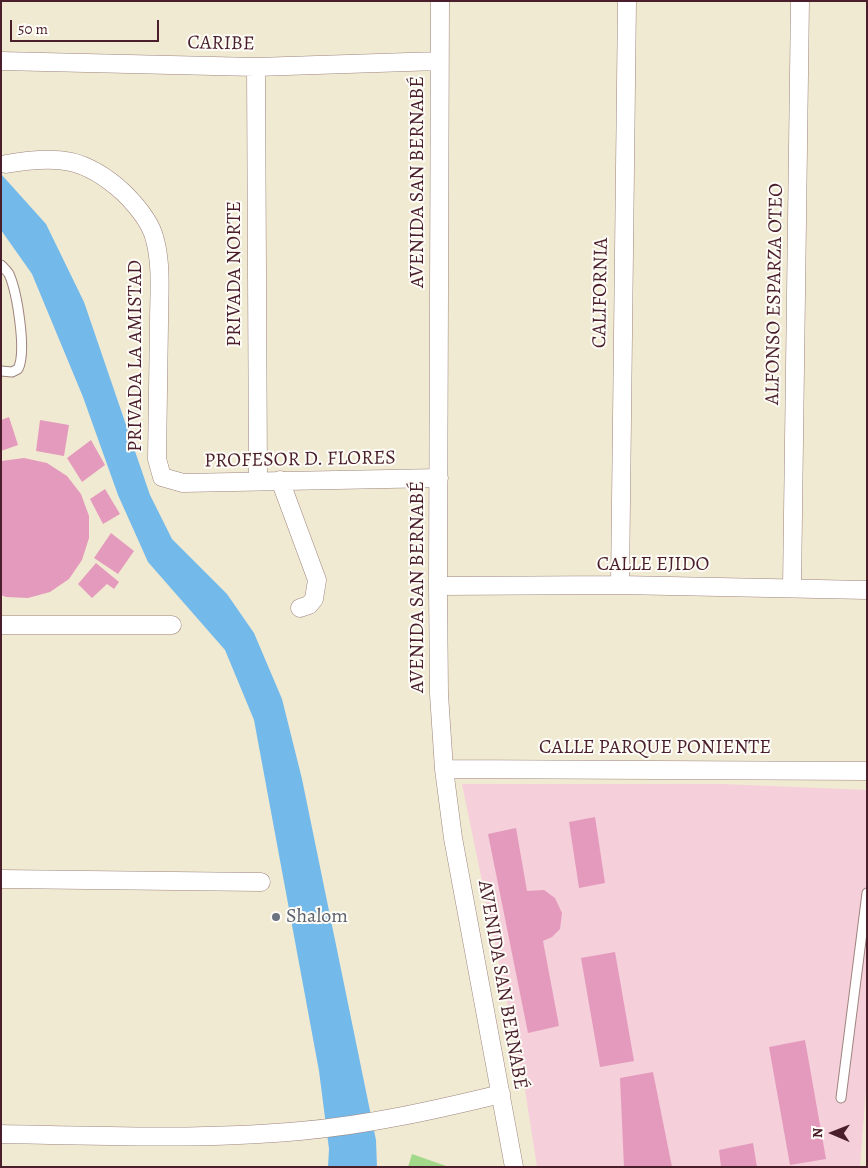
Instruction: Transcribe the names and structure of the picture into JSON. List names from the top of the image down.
{
  "streets": {
    "street": [
      "CARIBE",
      "AVENIDA SAN BERNABÉ",
      "PRIVADA NORTE",
      "CALIFORNIA",
      "ALFONSO ESPARZA OTEO",
      "PRIVADA LA AMISTAD",
      "PROFESOR D. FLORES",
      "CALLE EJIDO",
      "CALLE PARQUE PONIENTE"
    ]
  },
  "crossings": [
    ["CARIBE", "AVENIDA SAN BERNABÉ"],
    ["CARIBE", "PRIVADA NORTE"],
    ["AVENIDA SAN BERNABÉ", "PROFESOR D. FLORES"],
    ["AVENIDA SAN BERNABÉ", "CALLE EJIDO"],
    ["AVENIDA SAN BERNABÉ", "CALLE PARQUE PONIENTE"],
    ["PRIVADA NORTE", "PROFESOR D. FLORES"],
    ["CALIFORNIA", "CALLE EJIDO"],
    ["ALFONSO ESPARZA OTEO", "CALLE EJIDO"],
    ["PRIVADA LA AMISTAD", "PROFESOR D. FLORES"]
  ],
  "places": ["Shalom"],
  "scale_bar": "50 m",
  "north": "left"
}
